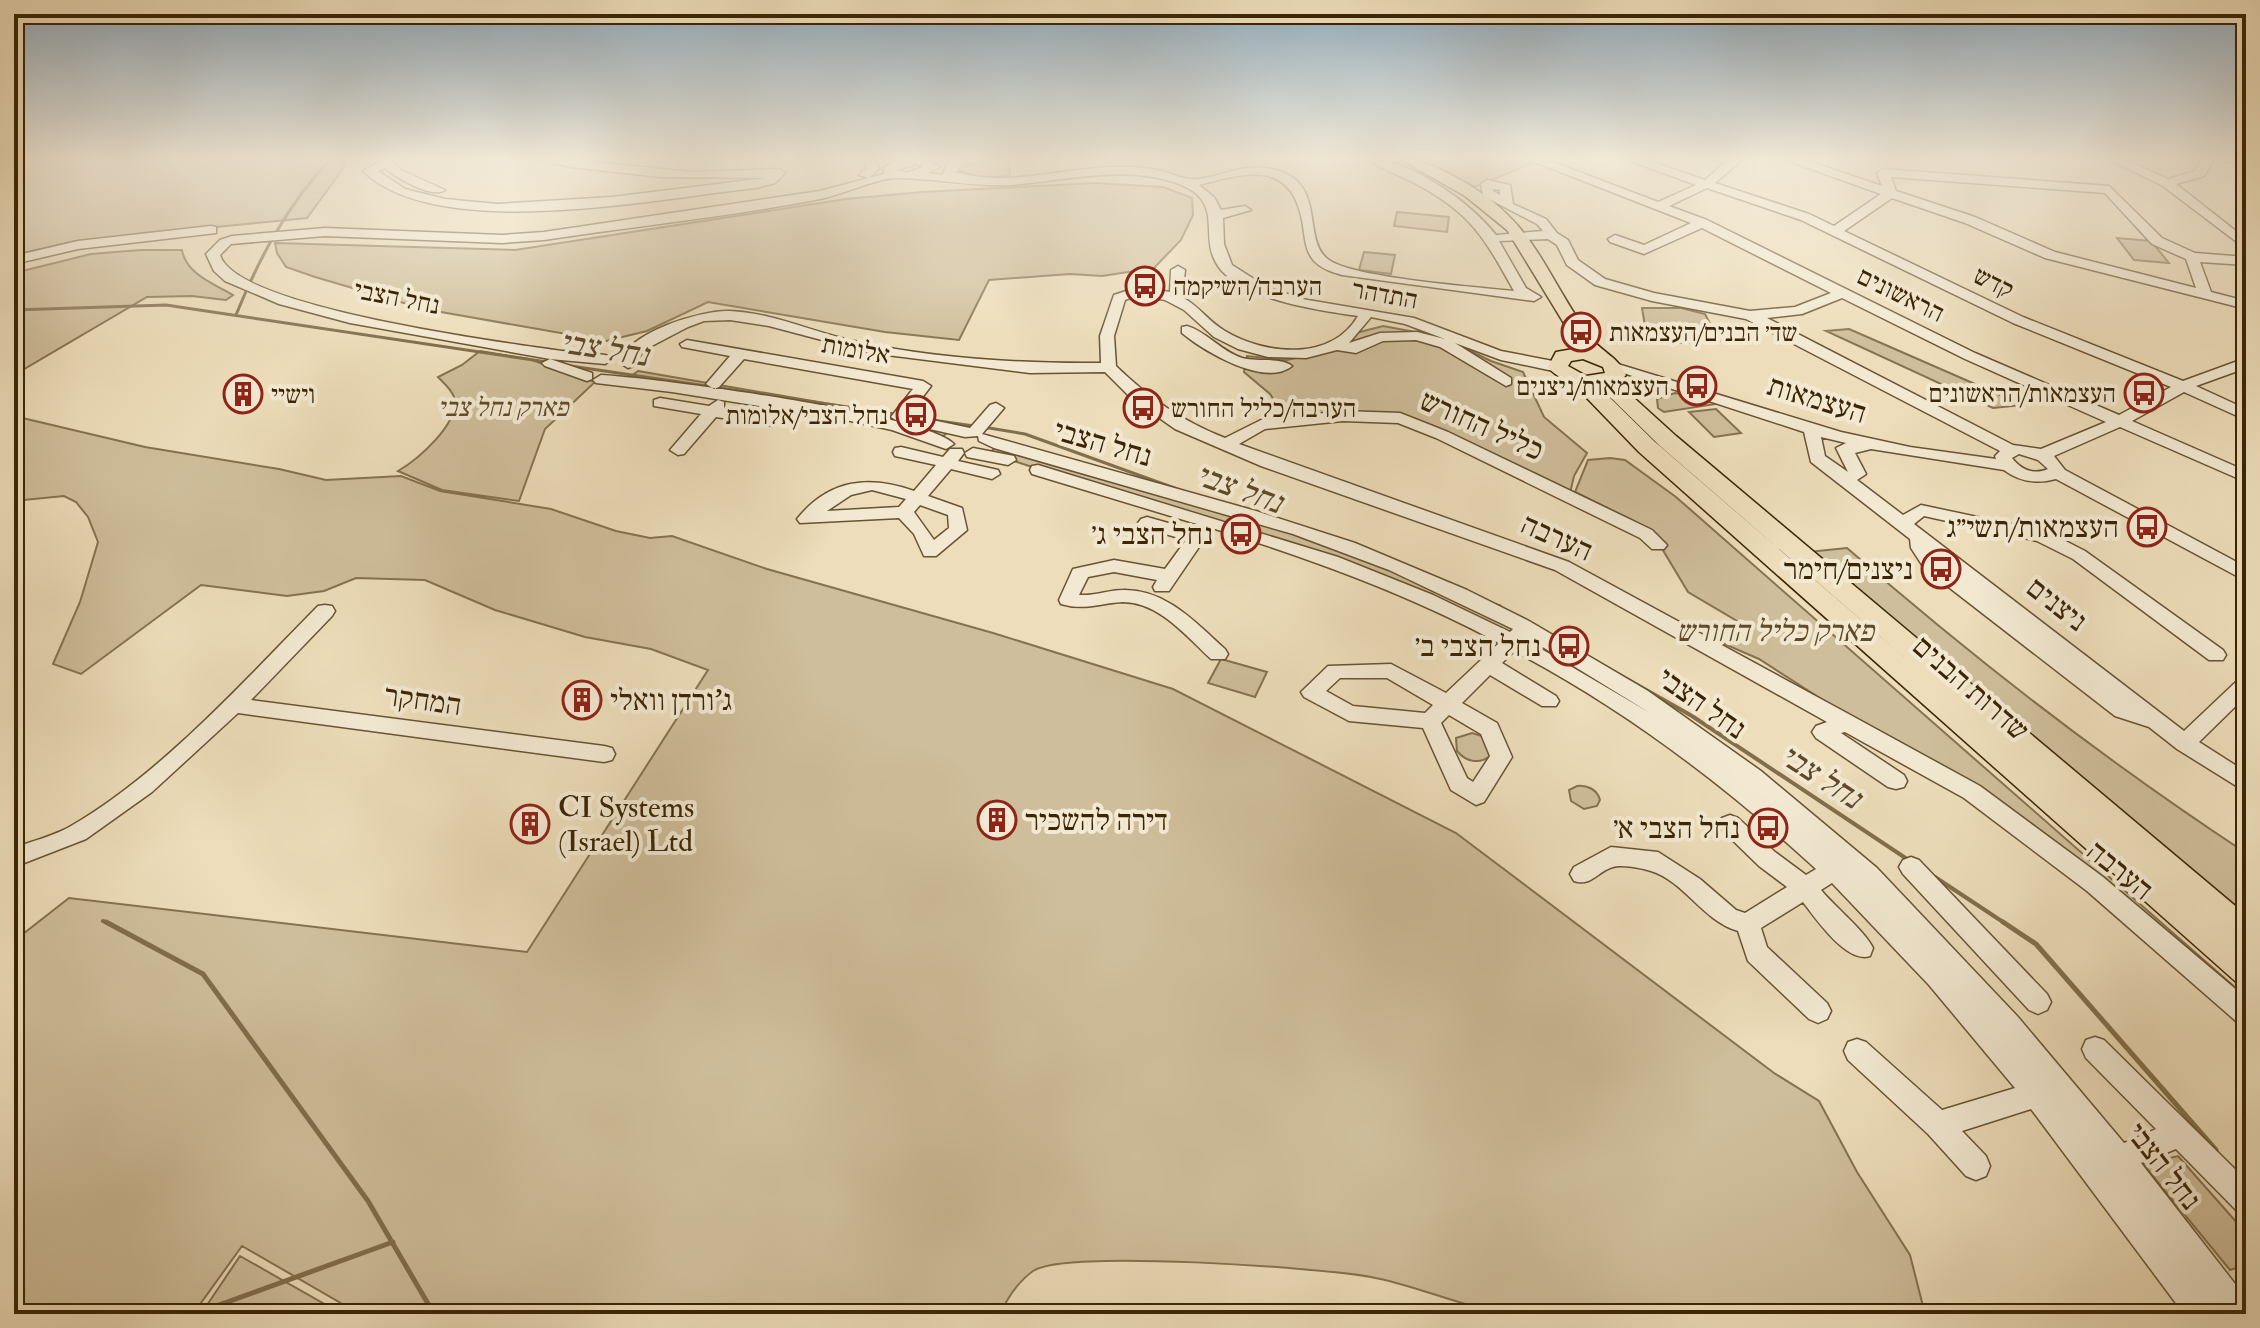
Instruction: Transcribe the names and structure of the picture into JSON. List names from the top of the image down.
{
  "streets": {
    "main road": ["שדרות הבנים"],
    "street": [
      "קדש",
      "התדהר",
      "הראשונים",
      "נחל הצבי",
      "אלומות",
      "העצמאות",
      "כליל החורש",
      "הערבה",
      "המחקר"
    ]
  },
  "crossings": [
    ["נחל הצבי", "אלומות"],
    ["העצמאות", "שדרות הבנים"],
    ["כליל החורש", "הערבה"]
  ],
  "water": ["נחל צבי"],
  "parks": ["פארק נחל צבי", "פארק כליל החורש"],
  "places": {
    "bus stop": [
      "הערבה/השיקמה",
      "שד׳ הבנים/העצמאות",
      "העצמאות/ניצנים",
      "העצמאות/הראשונים",
      "הערבה/כליל החורש",
      "נחל הצבי/אלומות",
      "העצמאות/תשי״ג",
      "נחל הצבי ג׳",
      "ניצנים/חימר",
      "נחל הצבי ב׳",
      "נחל הצבי א׳"
    ],
    "building": [
      "וישיי",
      "ג'ורדן וואלי",
      "דירה להשכיר",
      "CI Systems (Israel) Ltd"
    ]
  }
}
